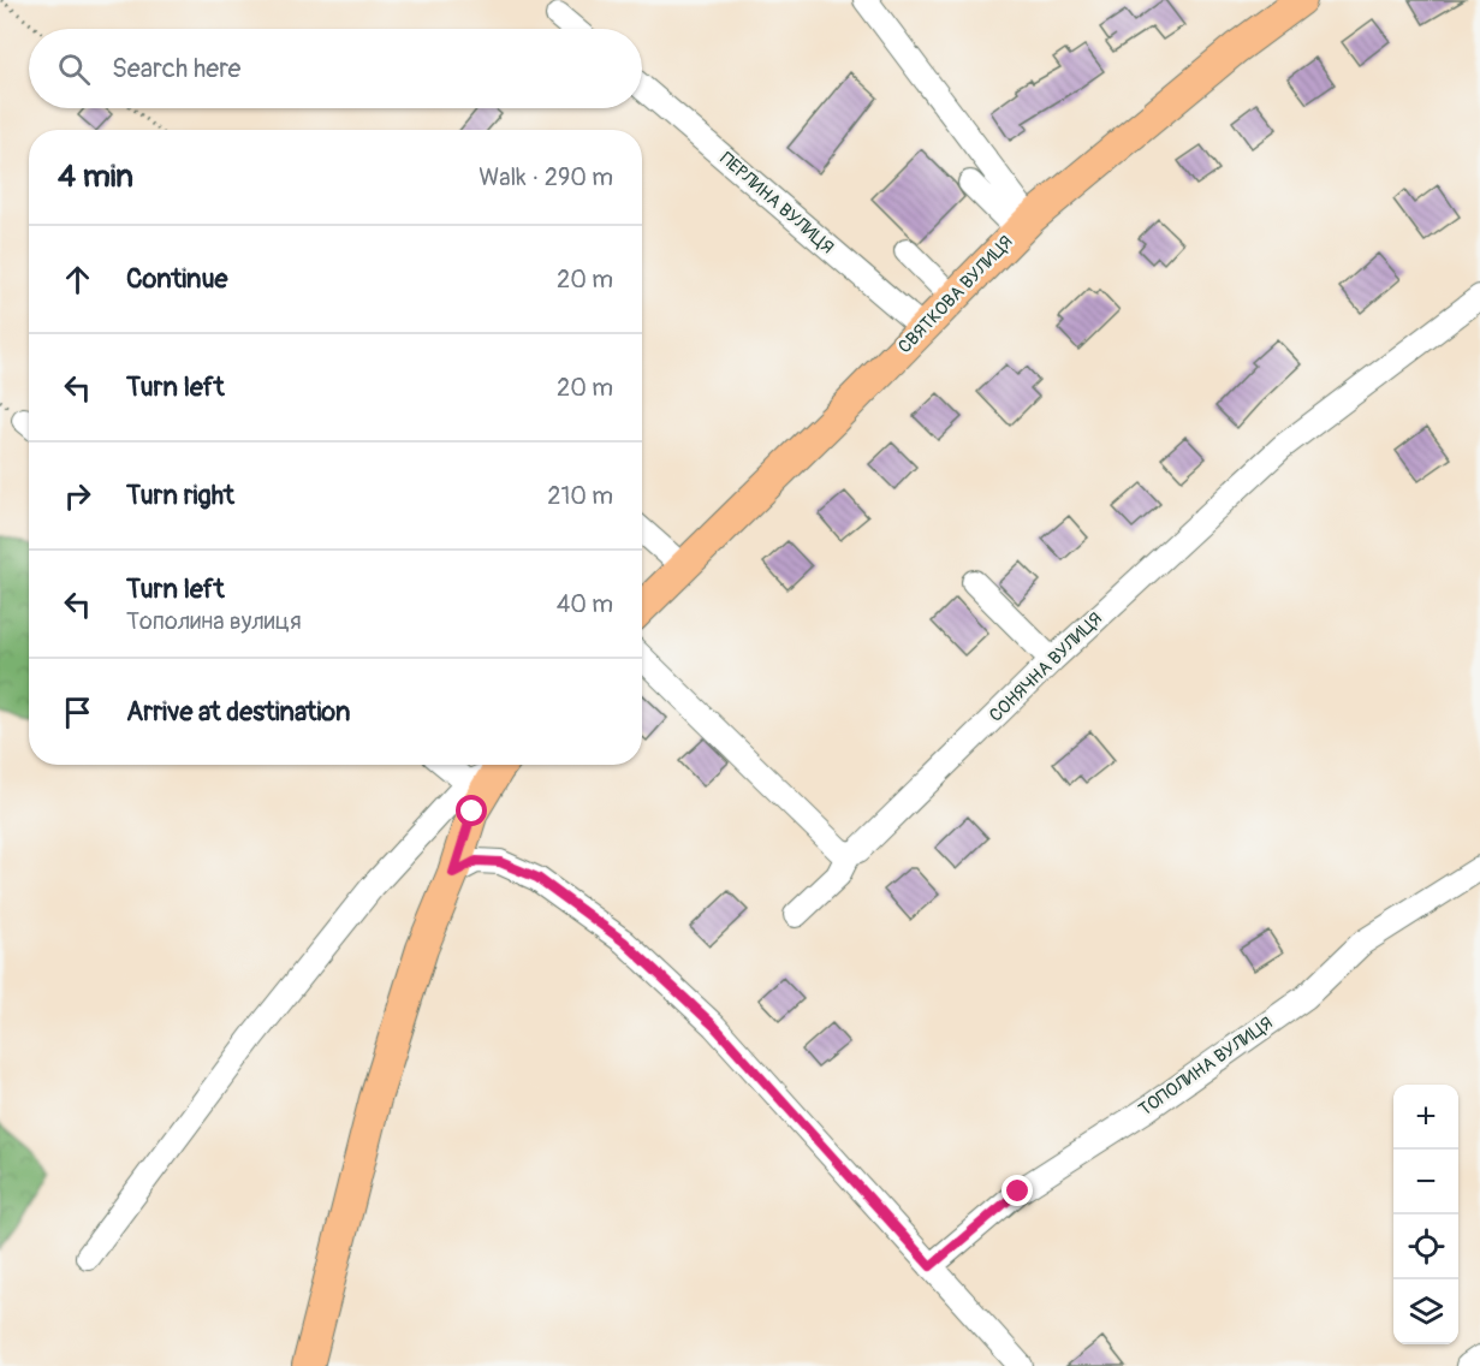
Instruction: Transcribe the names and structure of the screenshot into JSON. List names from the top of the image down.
{
  "streets": {
    "main road": ["СВЯТКОВА ВУЛИЦЯ"],
    "street": ["ПЕРЛИНА ВУЛИЦЯ", "СОНЯЧНА ВУЛИЦЯ", "ТОПОЛИНА ВУЛИЦЯ"]
  },
  "crossings": [
    ["ПЕРЛИНА ВУЛИЦЯ", "СВЯТКОВА ВУЛИЦЯ"]
  ],
  "page": {
    "search": "Search here",
    "heading": ["4 min", "Walk · 290 m"],
    "list": [
      ["Continue", "20 m"],
      ["Turn left", "20 m"],
      ["Turn right", "210 m"],
      ["Turn left", "Тополина вулиця", "40 m"],
      "Arrive at destination"
    ],
    "map_buttons": ["+", "−"]
  }
}
